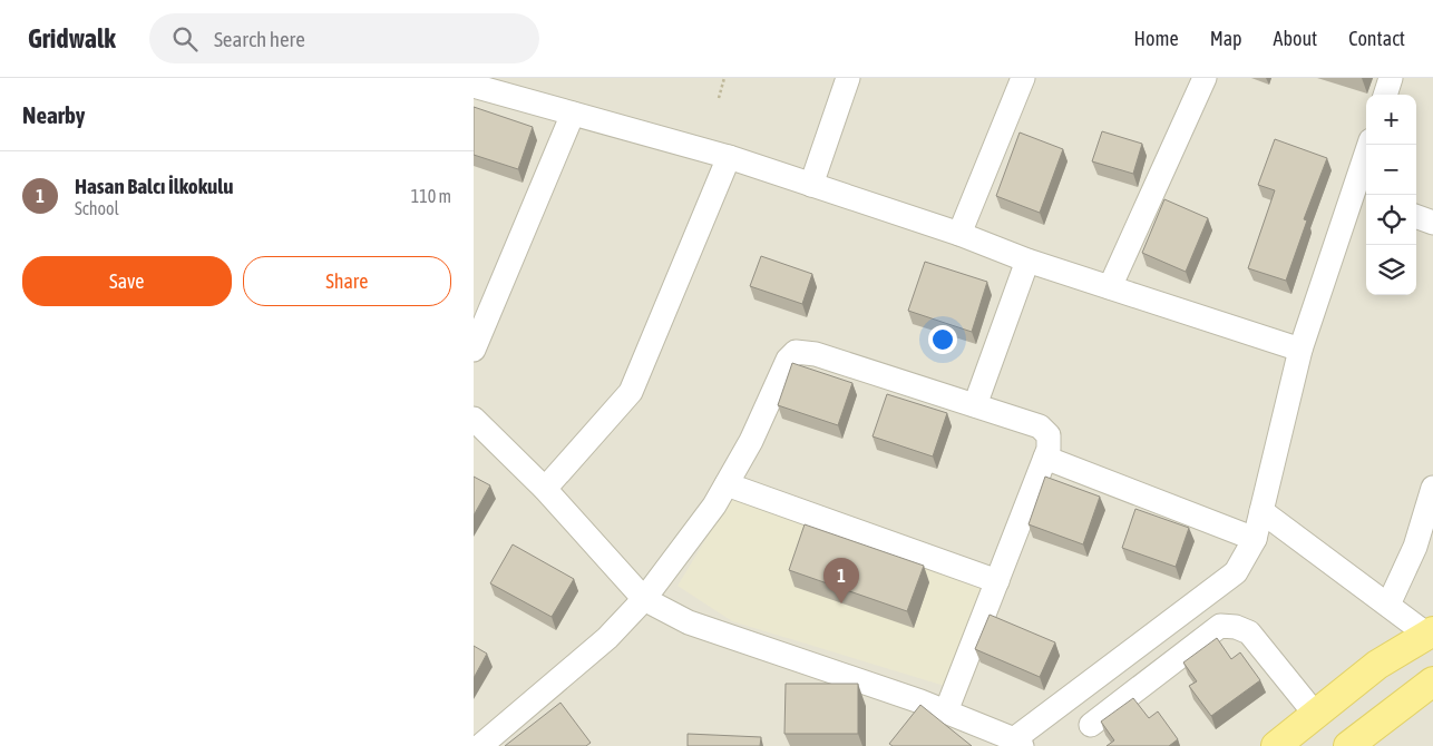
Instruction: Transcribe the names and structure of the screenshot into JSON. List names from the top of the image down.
{
  "page": {
    "header": "Gridwalk",
    "search": "Search here",
    "nav": [
      "Home",
      "Map",
      "About",
      "Contact"
    ],
    "heading": "Nearby",
    "map_buttons": ["+", "−"],
    "list": [
      {
        "mark": "1",
        "name": "Hasan Balcı İlkokulu",
        "note": "School",
        "value": "110 m"
      }
    ],
    "buttons": ["Save", "Share"],
    "pins": "1"
  }
}
